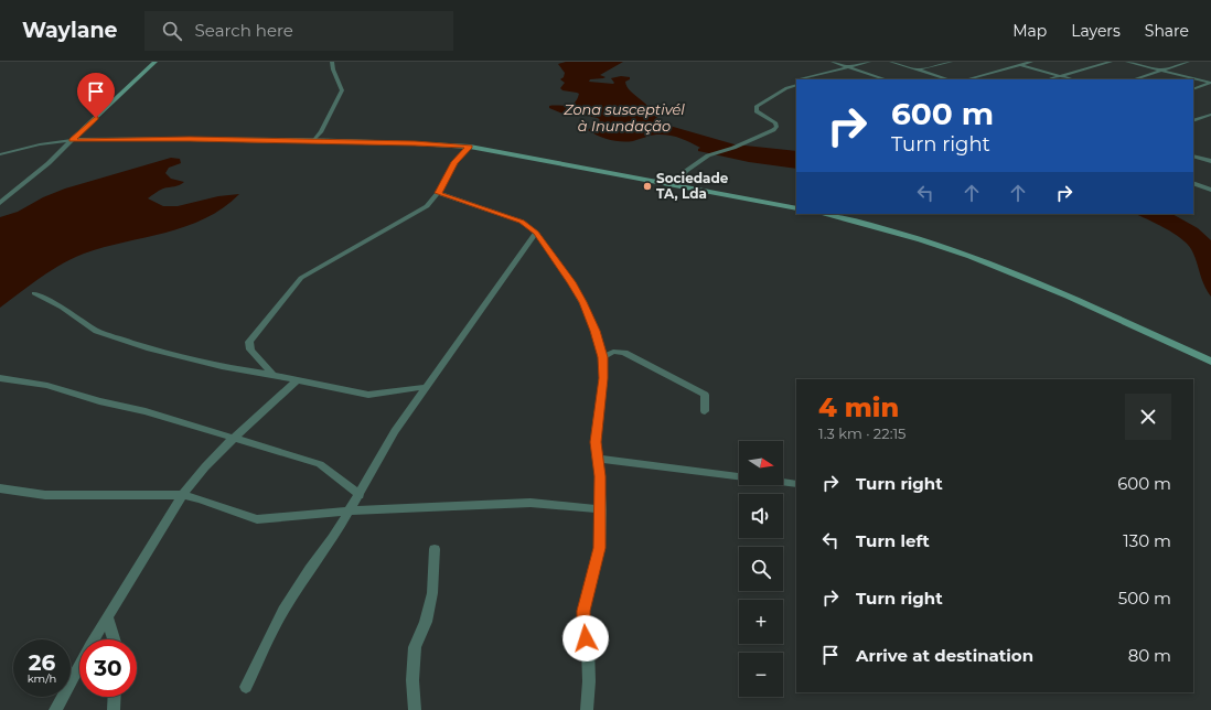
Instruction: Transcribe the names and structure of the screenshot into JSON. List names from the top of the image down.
{
  "water": ["Zona susceptivél à Inundação"],
  "places": ["Sociedade TA, Lda"],
  "north": "right",
  "page": {
    "header": "Waylane",
    "search": "Search here",
    "nav": ["Map", "Layers", "Share"],
    "turn": ["600 m", "Turn right"],
    "heading": ["4 min", "1.3 km · 22:15"],
    "map_buttons": ["+", "−"],
    "list": [
      {
        "name": "Turn right",
        "value": "600 m"
      },
      {
        "name": "Turn left",
        "value": "130 m"
      },
      {
        "name": "Turn right",
        "value": "500 m"
      },
      {
        "name": "Arrive at destination",
        "value": "80 m"
      }
    ],
    "speed": "26 km/h",
    "limit": "30"
  }
}
